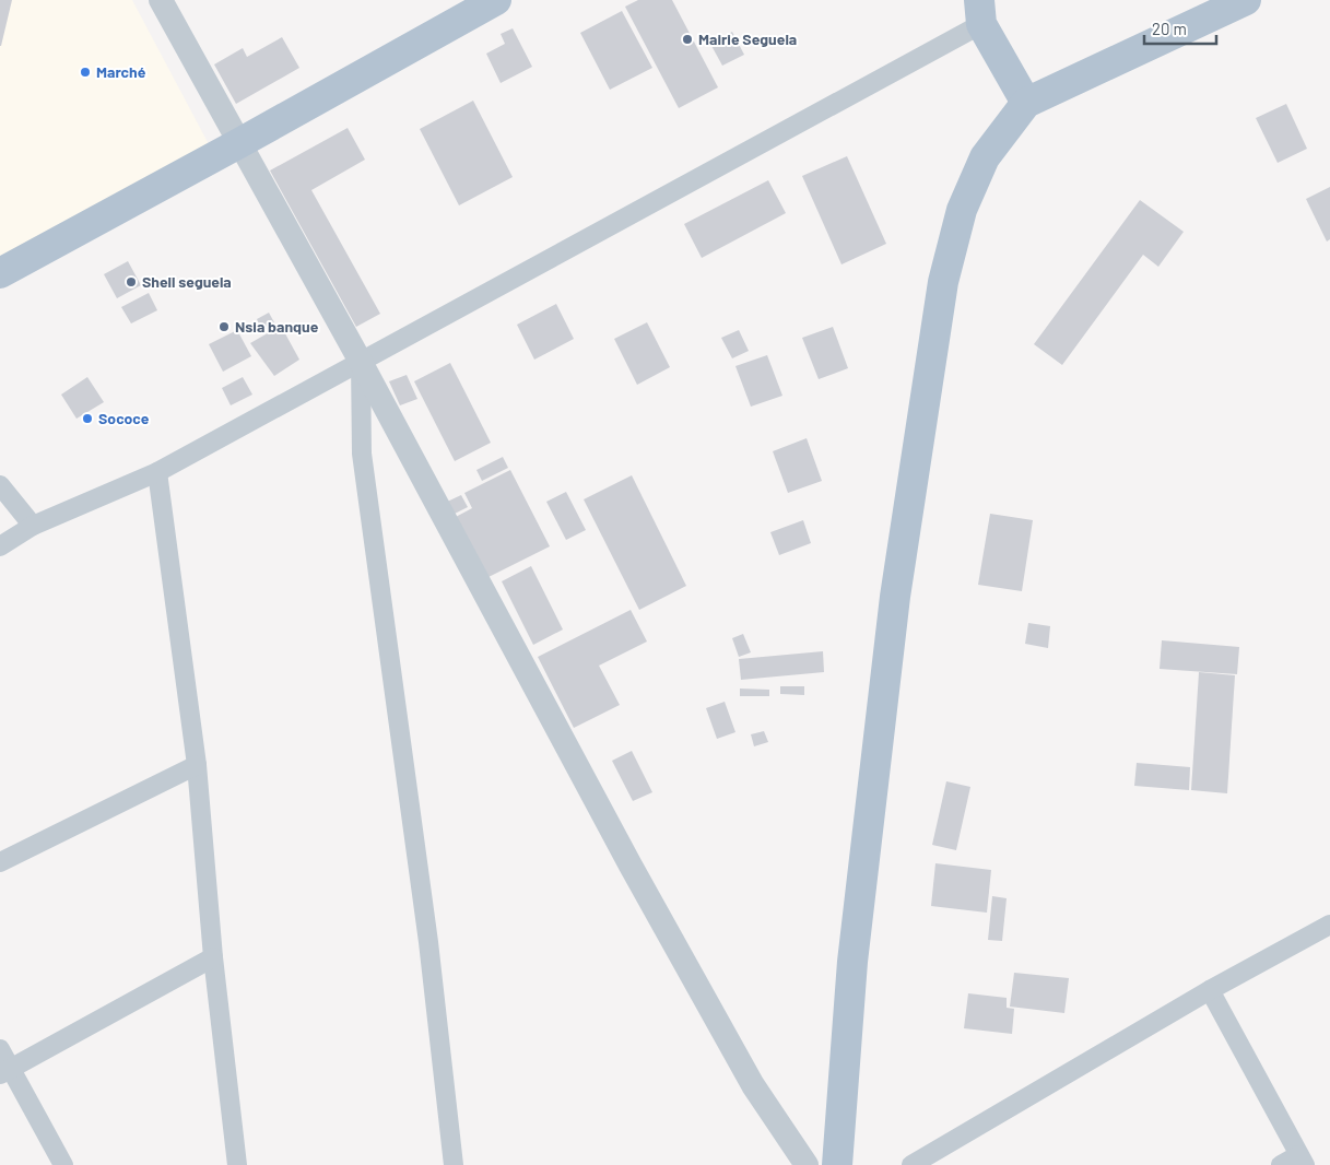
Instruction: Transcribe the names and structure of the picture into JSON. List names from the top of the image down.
{
  "places": [
    "Mairie Seguela",
    "Marché",
    "Shell seguela",
    "Nsia banque",
    "Sococe"
  ],
  "scale_bar": "20 m"
}
